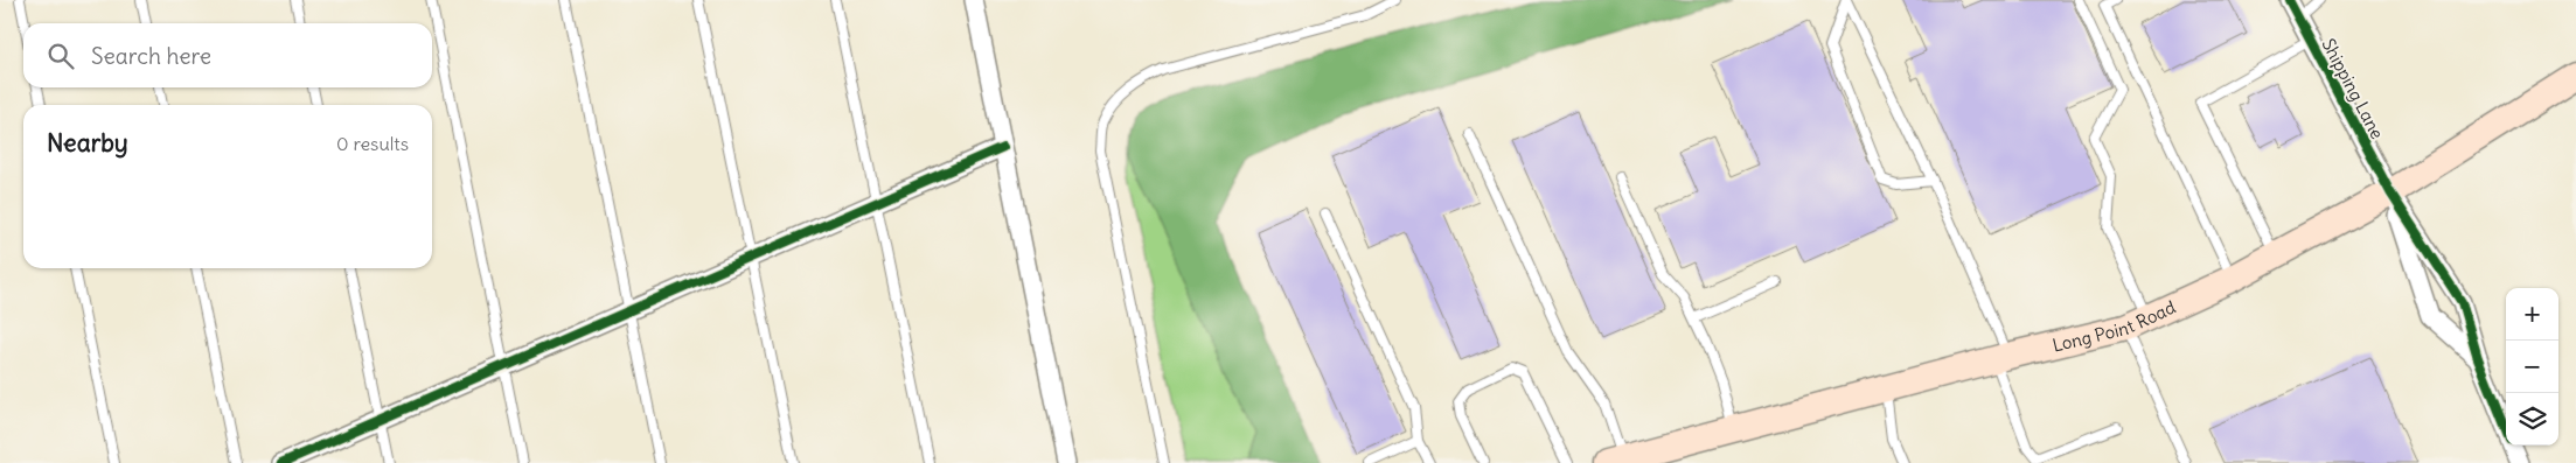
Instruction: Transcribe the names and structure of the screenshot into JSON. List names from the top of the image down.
{
  "streets": {
    "main road": ["Long Point Road"],
    "street": ["Shipping Lane"]
  },
  "crossings": [
    ["Shipping Lane", "Long Point Road"]
  ],
  "page": {
    "search": "Search here",
    "heading": ["Nearby", "0 results"],
    "map_buttons": ["+", "−"]
  }
}
